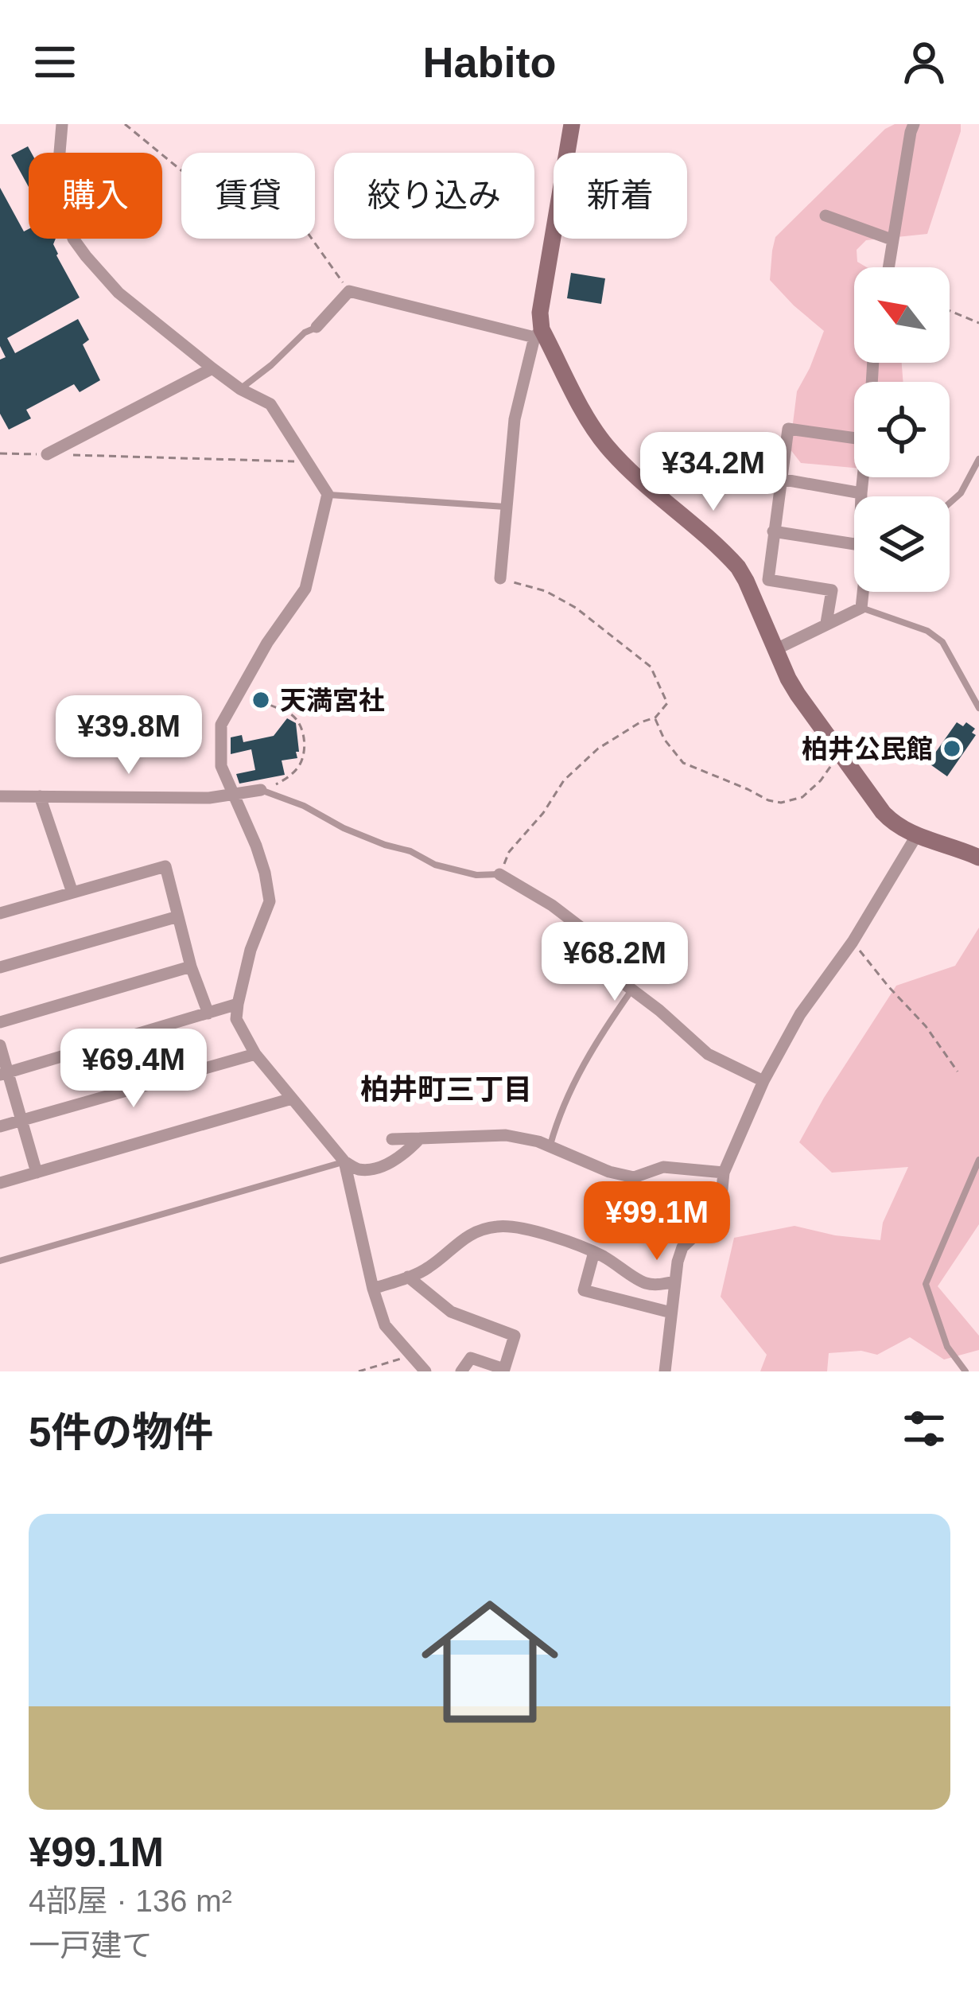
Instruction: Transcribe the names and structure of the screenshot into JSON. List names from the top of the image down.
{
  "districts": ["柏井町三丁目"],
  "places": ["天満宮社", "柏井公民館"],
  "north": "top left",
  "page": {
    "header": "Habito",
    "chip": [
      "購入",
      "賃貸",
      "絞り込み",
      "新着"
    ],
    "price": [
      "¥34.2M",
      "¥39.8M",
      "¥68.2M",
      "¥69.4M",
      "¥99.1M"
    ],
    "heading": "5件の物件",
    "list": [
      {
        "name": "¥99.1M",
        "note": "4部屋 · 136 m² · 一戸建て"
      }
    ]
  }
}
